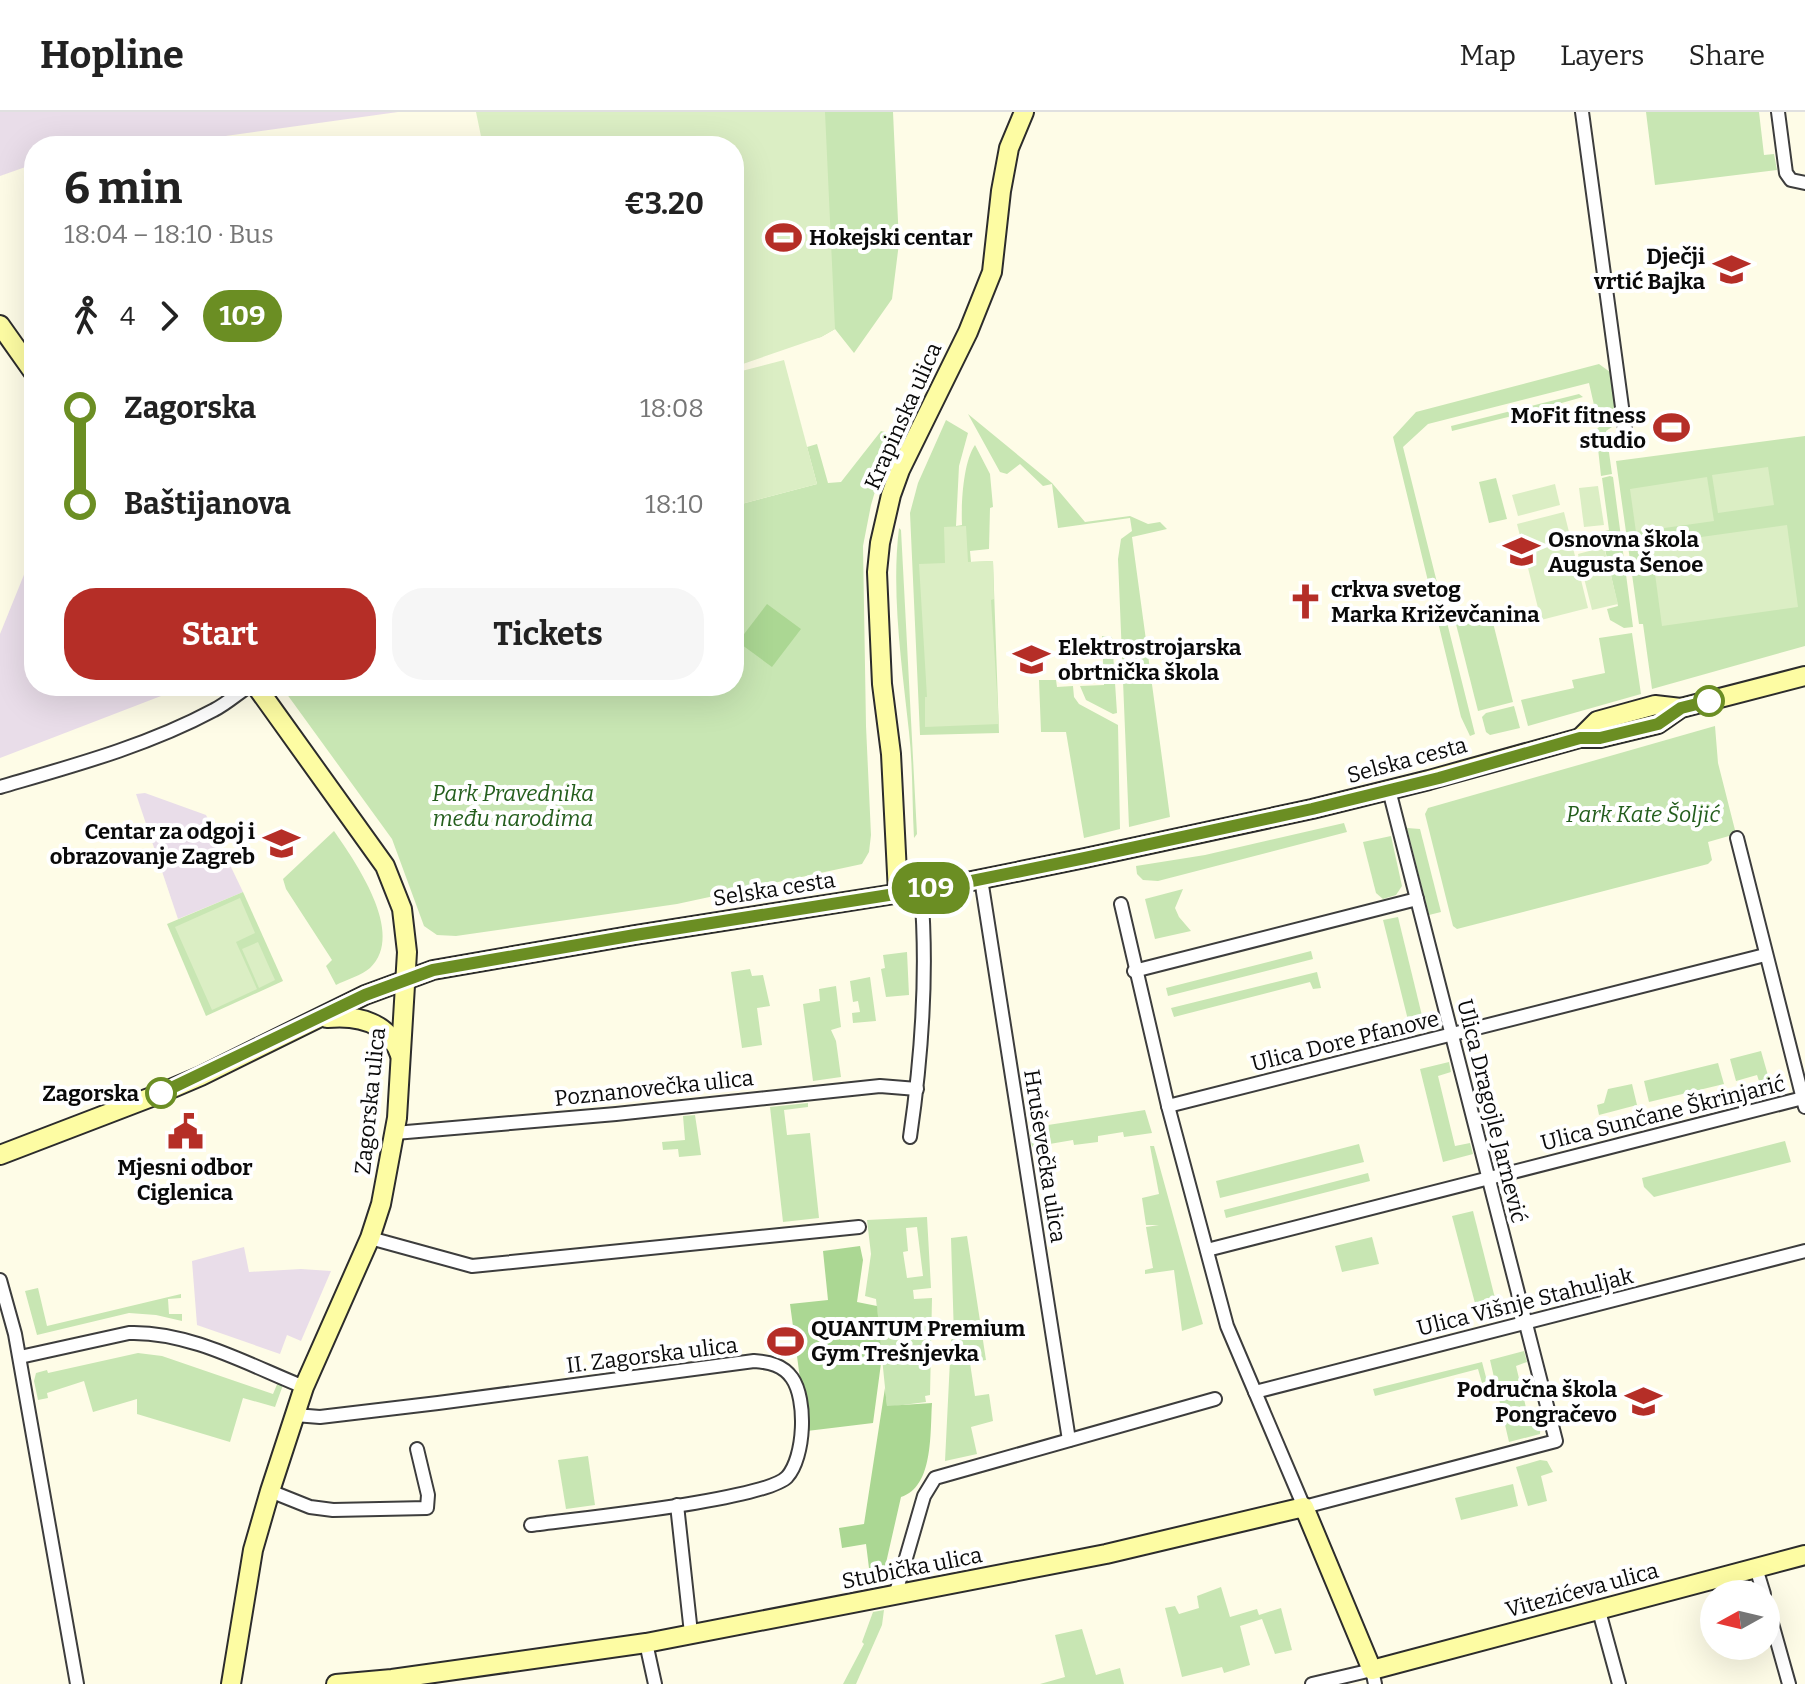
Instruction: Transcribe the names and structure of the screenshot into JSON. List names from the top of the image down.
{
  "streets": {
    "street": [
      "Krapinska ulica",
      "Selska cesta",
      "Ulica Dore Pfanove",
      "Poznanovečka ulica",
      "Zagorska ulica",
      "Ulica Dragojle Jarnević",
      "Ulica Sunčane Škrinjarić",
      "Hruševečka ulica",
      "Ulica Višnje Stahuljak",
      "II. Zagorska ulica",
      "Stubička ulica",
      "Vitezićeva ulica"
    ]
  },
  "crossings": [
    ["Krapinska ulica", "Selska cesta"],
    ["Selska cesta", "Zagorska ulica"],
    ["Selska cesta", "Ulica Dragojle Jarnević"],
    ["Selska cesta", "Hruševečka ulica"],
    ["Ulica Dore Pfanove", "Ulica Dragojle Jarnević"],
    ["Poznanovečka ulica", "Zagorska ulica"],
    ["Zagorska ulica", "II. Zagorska ulica"],
    ["Ulica Dragojle Jarnević", "Ulica Sunčane Škrinjarić"],
    ["Ulica Dragojle Jarnević", "Ulica Višnje Stahuljak"],
    ["Ulica Dragojle Jarnević", "Stubička ulica"]
  ],
  "parks": ["Park Pravednika među narodima", "Park Kate Šoljić"],
  "places": {
    "sports": ["Hokejski centar", "MoFit fitness studio", "QUANTUM Premium Gym Trešnjevka"],
    "school or university": [
      "Dječji vrtić Bajka",
      "Osnovna škola Augusta Šenoe",
      "Elektrostrojarska obrtnička škola",
      "Centar za odgoj i obrazovanje Zagreb",
      "Područna škola Pongračevo"
    ],
    "church": ["crkva svetog Marka Križevčanina"],
    "other": ["Zagorska"],
    "public building": ["Mjesni odbor Ciglenica"]
  },
  "lines": ["bus line 109"],
  "north": "left",
  "page": {
    "header": "Hopline",
    "nav": ["Map", "Layers", "Share"],
    "on_map": "109",
    "heading": ["6 min", "18:04 – 18:10 · Bus", "€3.20"],
    "legs": ["4", "109"],
    "list": [
      {
        "name": "Zagorska",
        "value": "18:08"
      },
      {
        "name": "Baštijanova",
        "value": "18:10"
      }
    ],
    "buttons": ["Start", "Tickets"]
  }
}
